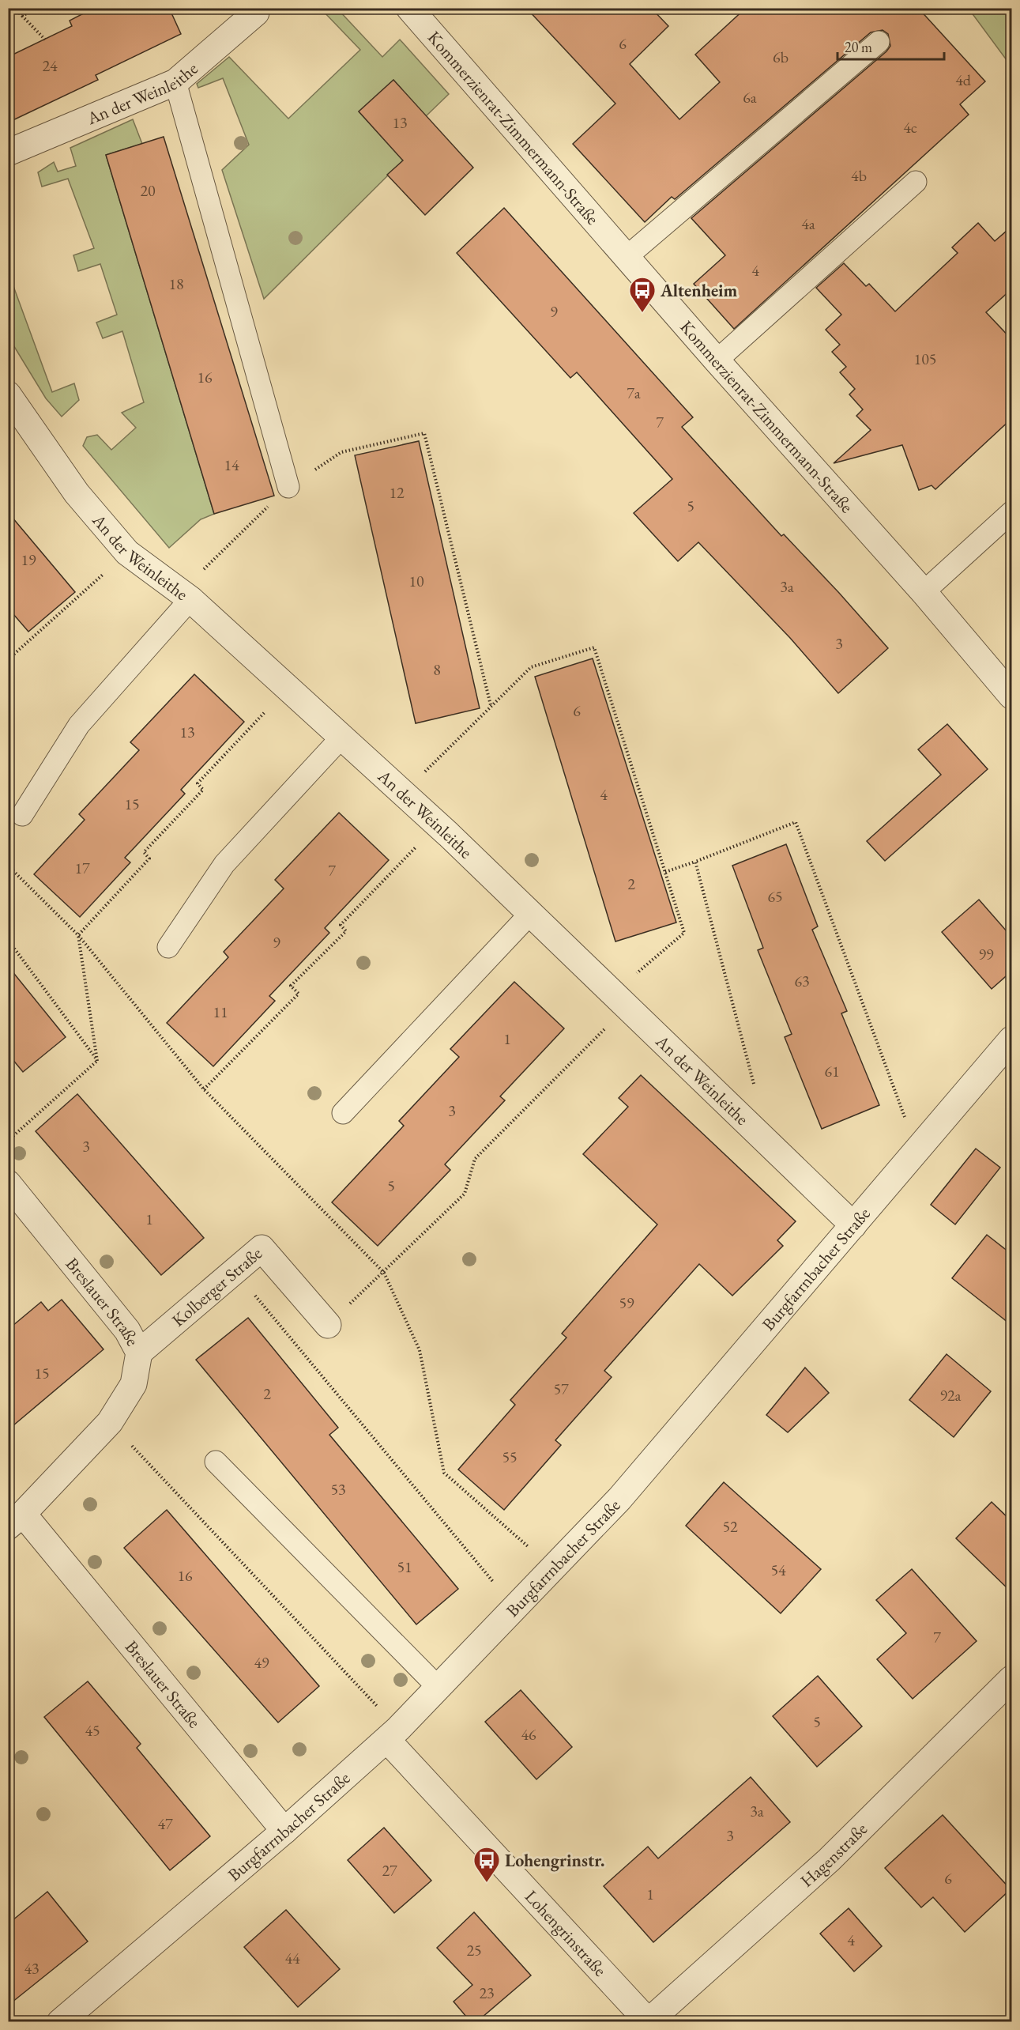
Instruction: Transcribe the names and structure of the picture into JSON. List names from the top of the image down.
{
  "streets": {
    "street": [
      "An der Weinleithe",
      "Kommerzienrat-Zimmermann-Straße",
      "Burgfarrnbacher Straße",
      "Kolberger Straße",
      "Breslauer Straße",
      "Hagenstraße",
      "Lohengrinstraße"
    ]
  },
  "crossings": [
    ["An der Weinleithe", "Burgfarrnbacher Straße"],
    ["Burgfarrnbacher Straße", "Breslauer Straße"],
    ["Burgfarrnbacher Straße", "Lohengrinstraße"],
    ["Kolberger Straße", "Breslauer Straße"],
    ["Hagenstraße", "Lohengrinstraße"]
  ],
  "places": {
    "bus stop": ["Altenheim", "Lohengrinstr."]
  },
  "house_numbers": [
    "6",
    "6b",
    "24",
    "4d",
    "6a",
    "13",
    "4c",
    "4b",
    "20",
    "4a",
    "4",
    "18",
    "9",
    "105",
    "16",
    "7a",
    "7",
    "14",
    "12",
    "5",
    "19",
    "10",
    "3a",
    "3",
    "8",
    "6",
    "13",
    "4",
    "15",
    "17",
    "7",
    "2",
    "65",
    "9",
    "99",
    "63",
    "11",
    "1",
    "61",
    "3",
    "3",
    "5",
    "1",
    "59",
    "15",
    "57",
    "2",
    "92a",
    "55",
    "53",
    "52",
    "51",
    "54",
    "16",
    "7",
    "49",
    "5",
    "45",
    "46",
    "3a",
    "47",
    "3",
    "27",
    "6",
    "1",
    "4",
    "25",
    "44",
    "43",
    "23"
  ],
  "scale_bar": "20 m"
}
